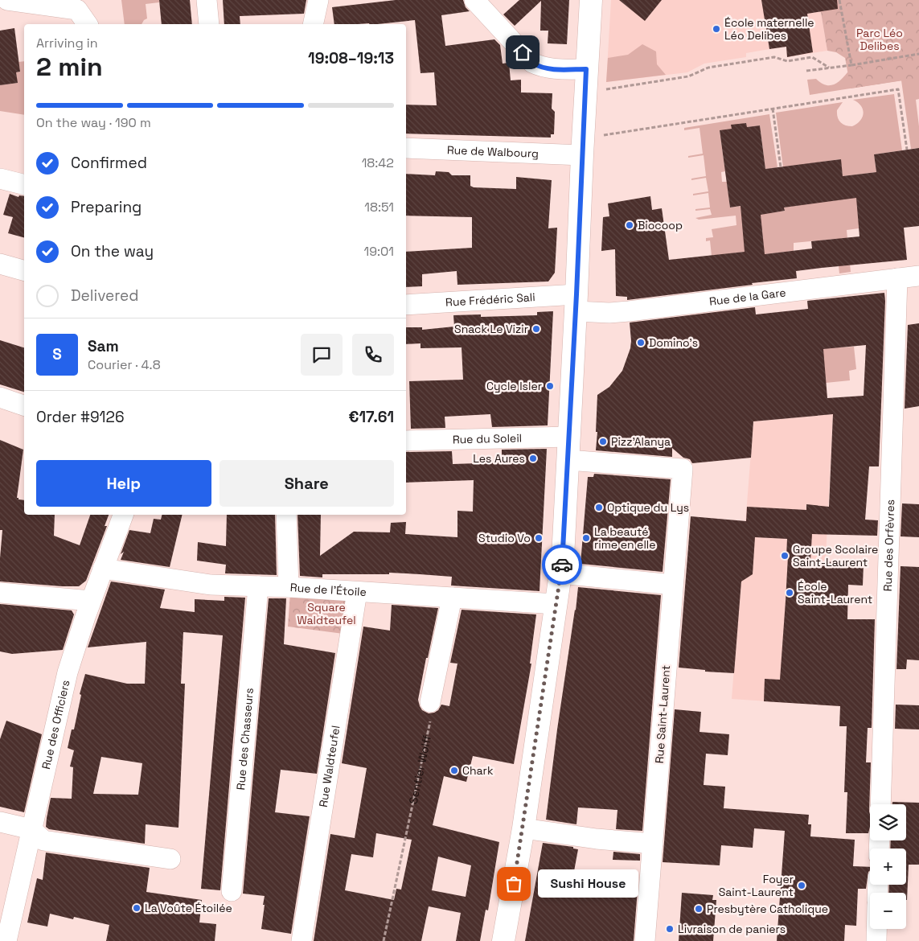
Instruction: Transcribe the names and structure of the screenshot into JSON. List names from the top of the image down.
{
  "streets": {
    "street": [
      "Rue de Walbourg",
      "Rue de la Gare",
      "Rue Frédéric Sali",
      "Rue du Soleil",
      "Rue des Orfèvres",
      "Rue de l'Étoile",
      "Rue Saint-Laurent",
      "Rue des Officiers",
      "Rue des Chasseurs",
      "Rue Waldteufel"
    ],
    "path": ["Sentier Wolff"]
  },
  "crossings": [
    ["Rue de la Gare", "Rue Frédéric Sali"],
    ["Rue de la Gare", "Rue des Orfèvres"],
    ["Rue de l'Étoile", "Rue des Officiers"],
    ["Rue de l'Étoile", "Rue des Chasseurs"],
    ["Rue de l'Étoile", "Rue Waldteufel"]
  ],
  "parks": ["Parc Léo Delibes", "Square Waldteufel"],
  "places": [
    "École maternelle Léo Delibes",
    "Biocoop",
    "Snack Le Vizir",
    "Domino's",
    "Cycle Isler",
    "Pizz'Alanya",
    "Les Aures",
    "Optique du Lys",
    "Studio Vo",
    "La beauté rime en elle",
    "Groupe Scolaire Saint-Laurent",
    "École Saint-Laurent",
    "Chark",
    "Sushi House",
    "Foyer Saint-Laurent",
    "La Voûte Étoilée",
    "Presbytère Catholique",
    "Livraison de paniers"
  ],
  "page": {
    "heading": ["2 min", "Arriving in", "19:08–19:13"],
    "panel": [
      "Sam",
      "Courier · 4.8",
      "Order #9126",
      "€17.61"
    ],
    "bar": "On the way · 190 m",
    "list": [
      ["Confirmed", "18:42"],
      ["Preparing", "18:51"],
      ["On the way", "19:01"],
      "Delivered"
    ],
    "round": "S",
    "buttons": ["Help", "Share"],
    "map_buttons": ["+", "−"],
    "bubble": "Sushi House"
  }
}
